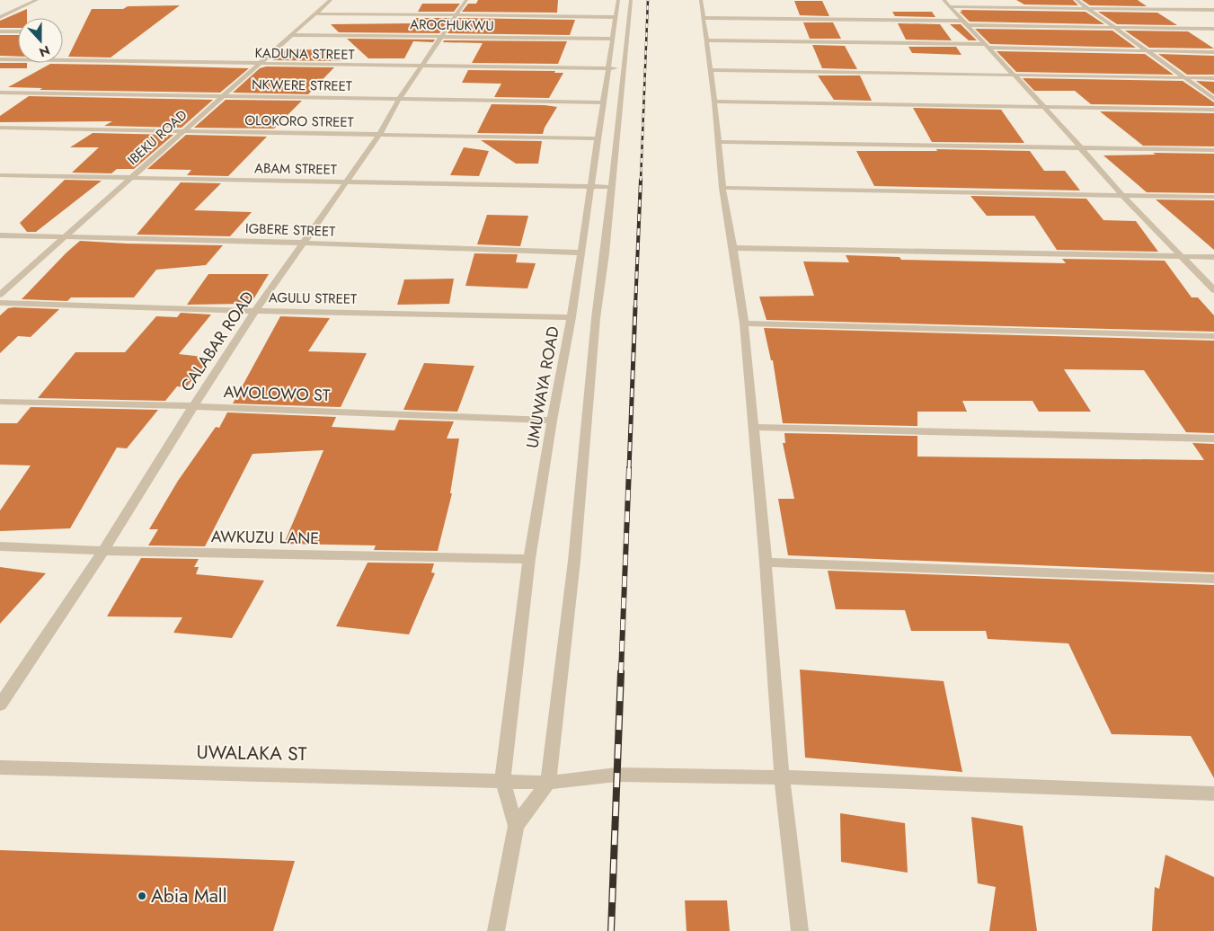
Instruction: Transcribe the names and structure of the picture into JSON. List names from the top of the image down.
{
  "streets": {
    "street": [
      "AROCHUKWU",
      "KADUNA STREET",
      "NKWERE STREET",
      "OLOKORO STREET",
      "IBEKU ROAD",
      "ABAM STREET",
      "IGBERE STREET",
      "AGULU STREET",
      "CALABAR ROAD",
      "UMUWAYA ROAD",
      "AWOLOWO ST",
      "AWKUZU LANE",
      "UWALAKA ST"
    ]
  },
  "crossings": [
    ["AROCHUKWU", "IBEKU ROAD"],
    ["AROCHUKWU", "CALABAR ROAD"],
    ["AROCHUKWU", "UMUWAYA ROAD"],
    ["KADUNA STREET", "IBEKU ROAD"],
    ["KADUNA STREET", "CALABAR ROAD"],
    ["KADUNA STREET", "UMUWAYA ROAD"],
    ["NKWERE STREET", "IBEKU ROAD"],
    ["NKWERE STREET", "CALABAR ROAD"],
    ["NKWERE STREET", "UMUWAYA ROAD"],
    ["OLOKORO STREET", "IBEKU ROAD"],
    ["OLOKORO STREET", "CALABAR ROAD"],
    ["OLOKORO STREET", "UMUWAYA ROAD"],
    ["IBEKU ROAD", "ABAM STREET"],
    ["IBEKU ROAD", "IGBERE STREET"],
    ["ABAM STREET", "CALABAR ROAD"],
    ["ABAM STREET", "UMUWAYA ROAD"],
    ["IGBERE STREET", "CALABAR ROAD"],
    ["IGBERE STREET", "UMUWAYA ROAD"],
    ["AGULU STREET", "CALABAR ROAD"],
    ["AGULU STREET", "UMUWAYA ROAD"],
    ["CALABAR ROAD", "AWOLOWO ST"],
    ["CALABAR ROAD", "AWKUZU LANE"],
    ["UMUWAYA ROAD", "AWOLOWO ST"],
    ["UMUWAYA ROAD", "AWKUZU LANE"],
    ["UMUWAYA ROAD", "UWALAKA ST"]
  ],
  "places": ["Abia Mall"],
  "north": "bottom"
}
